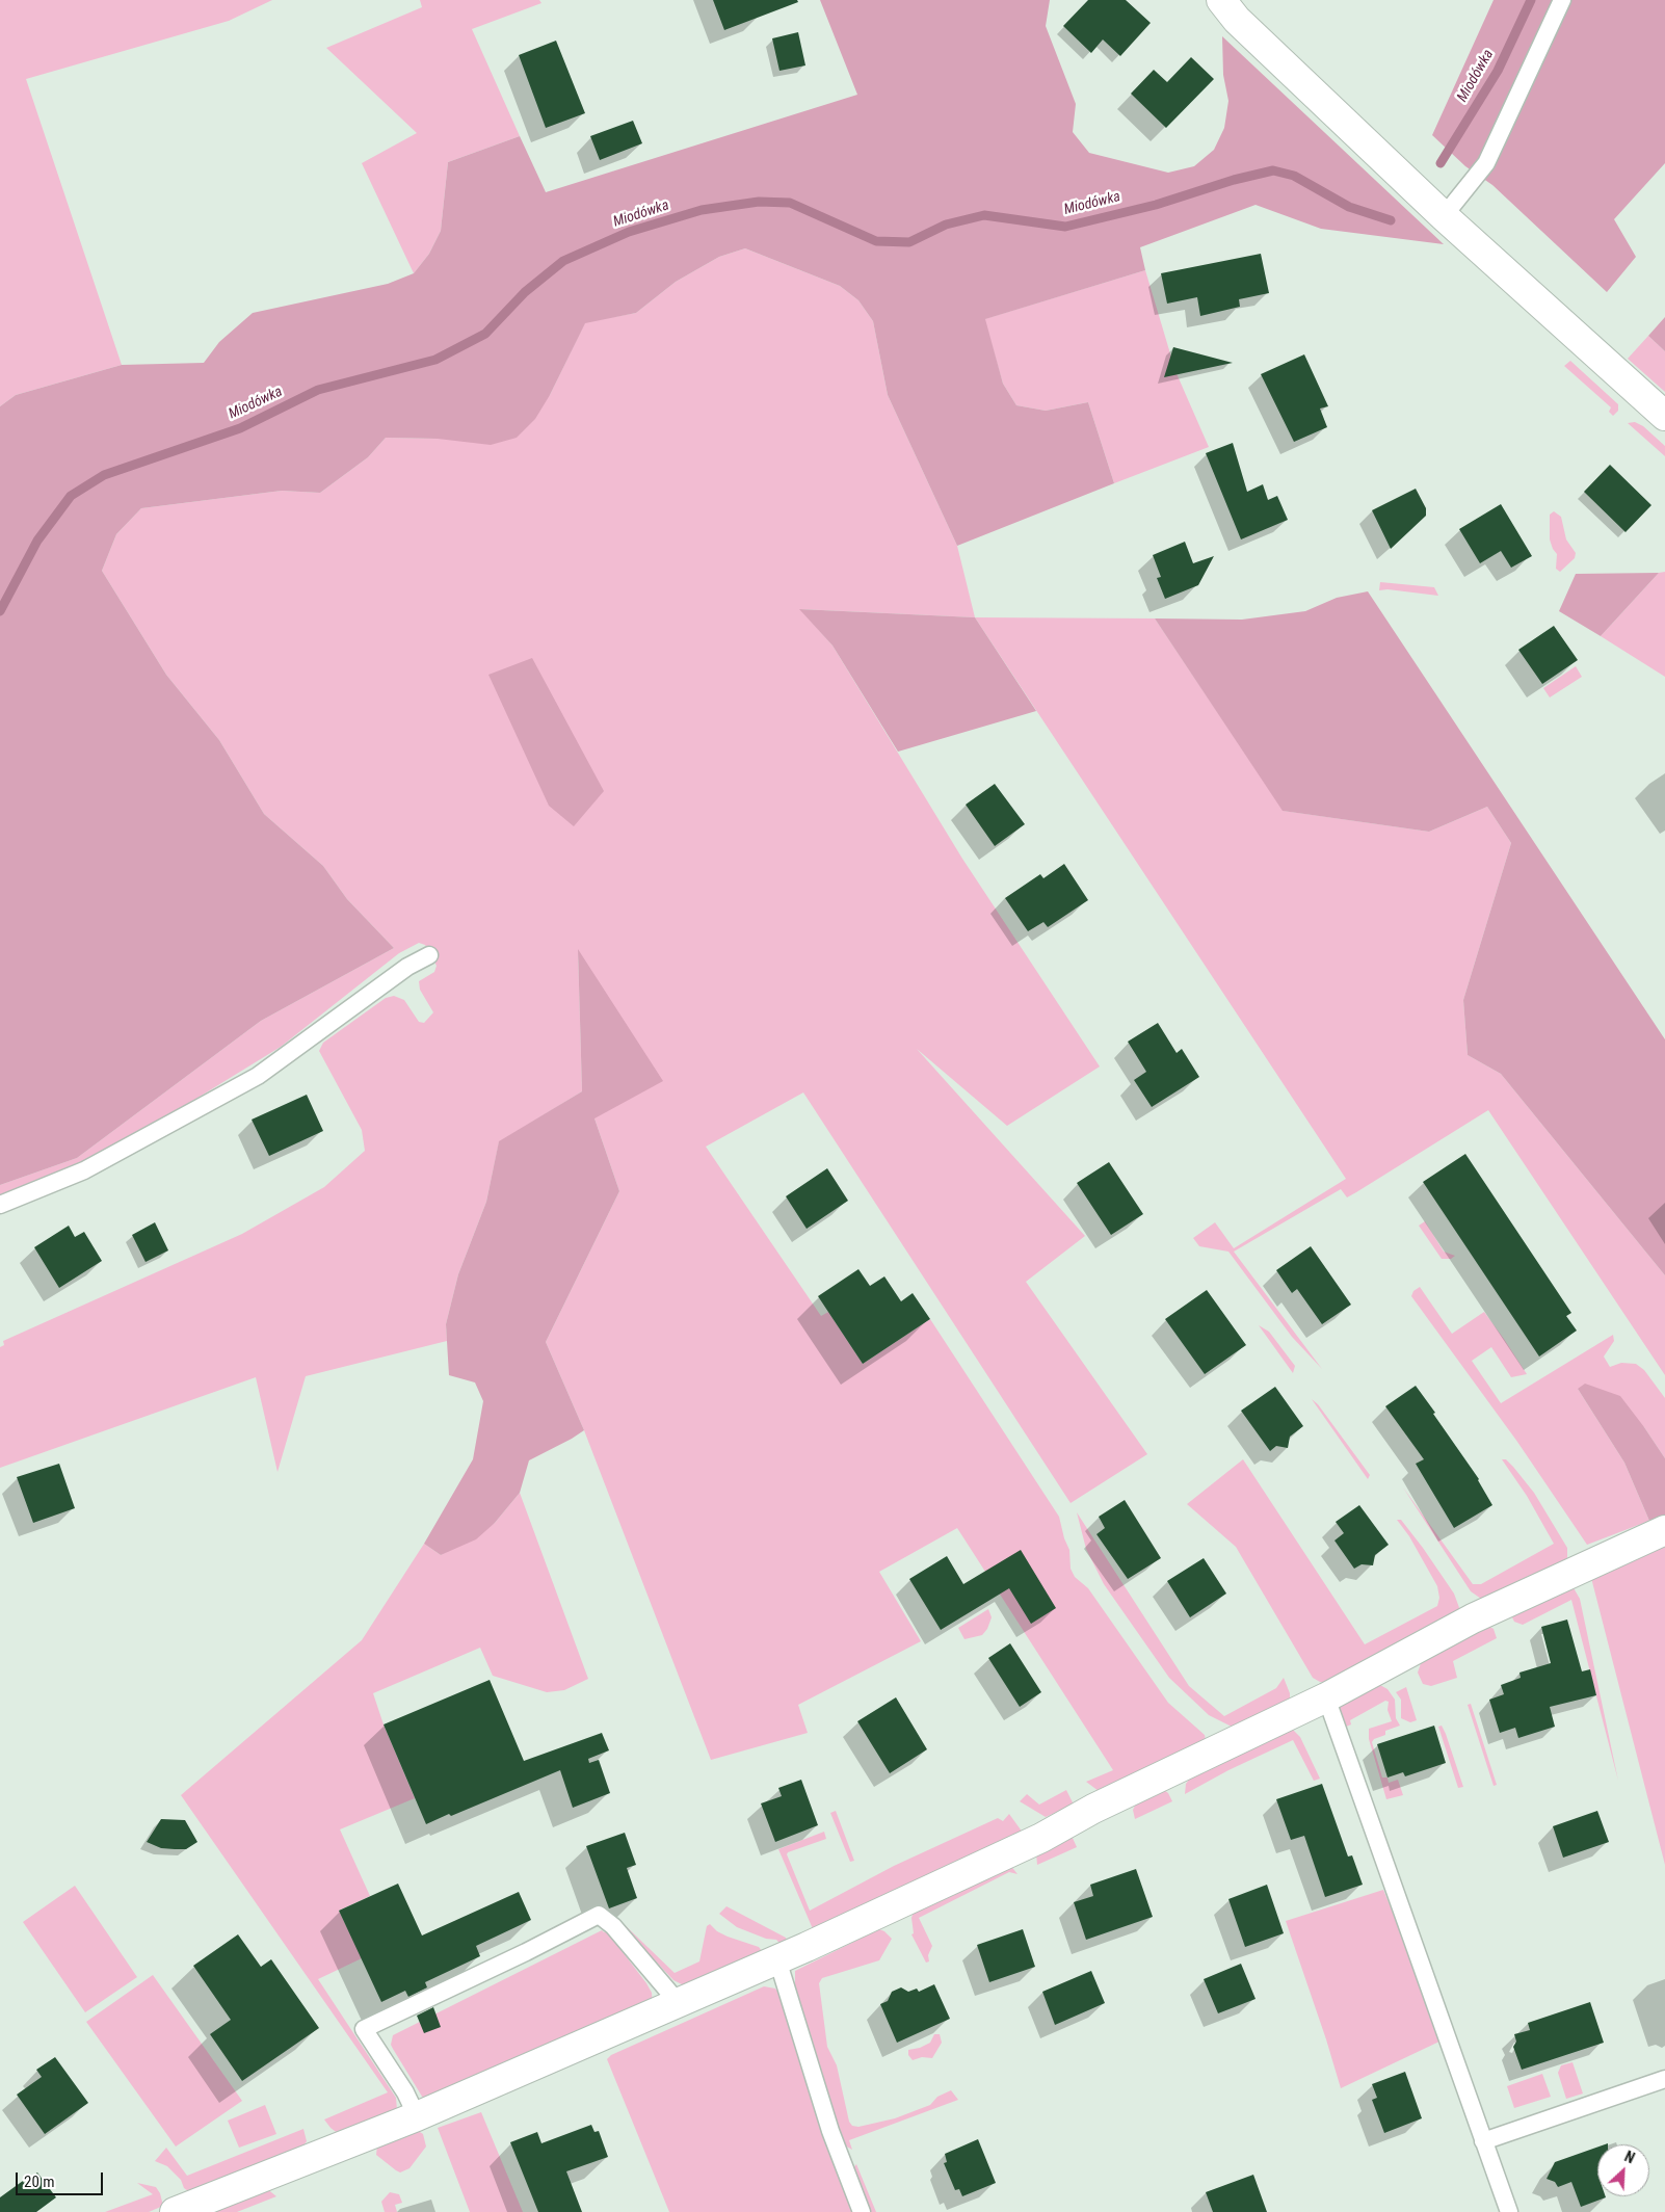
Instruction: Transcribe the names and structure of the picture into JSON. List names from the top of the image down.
{
  "water": ["Miodówka"],
  "scale_bar": "20 m",
  "north": "top right"
}
